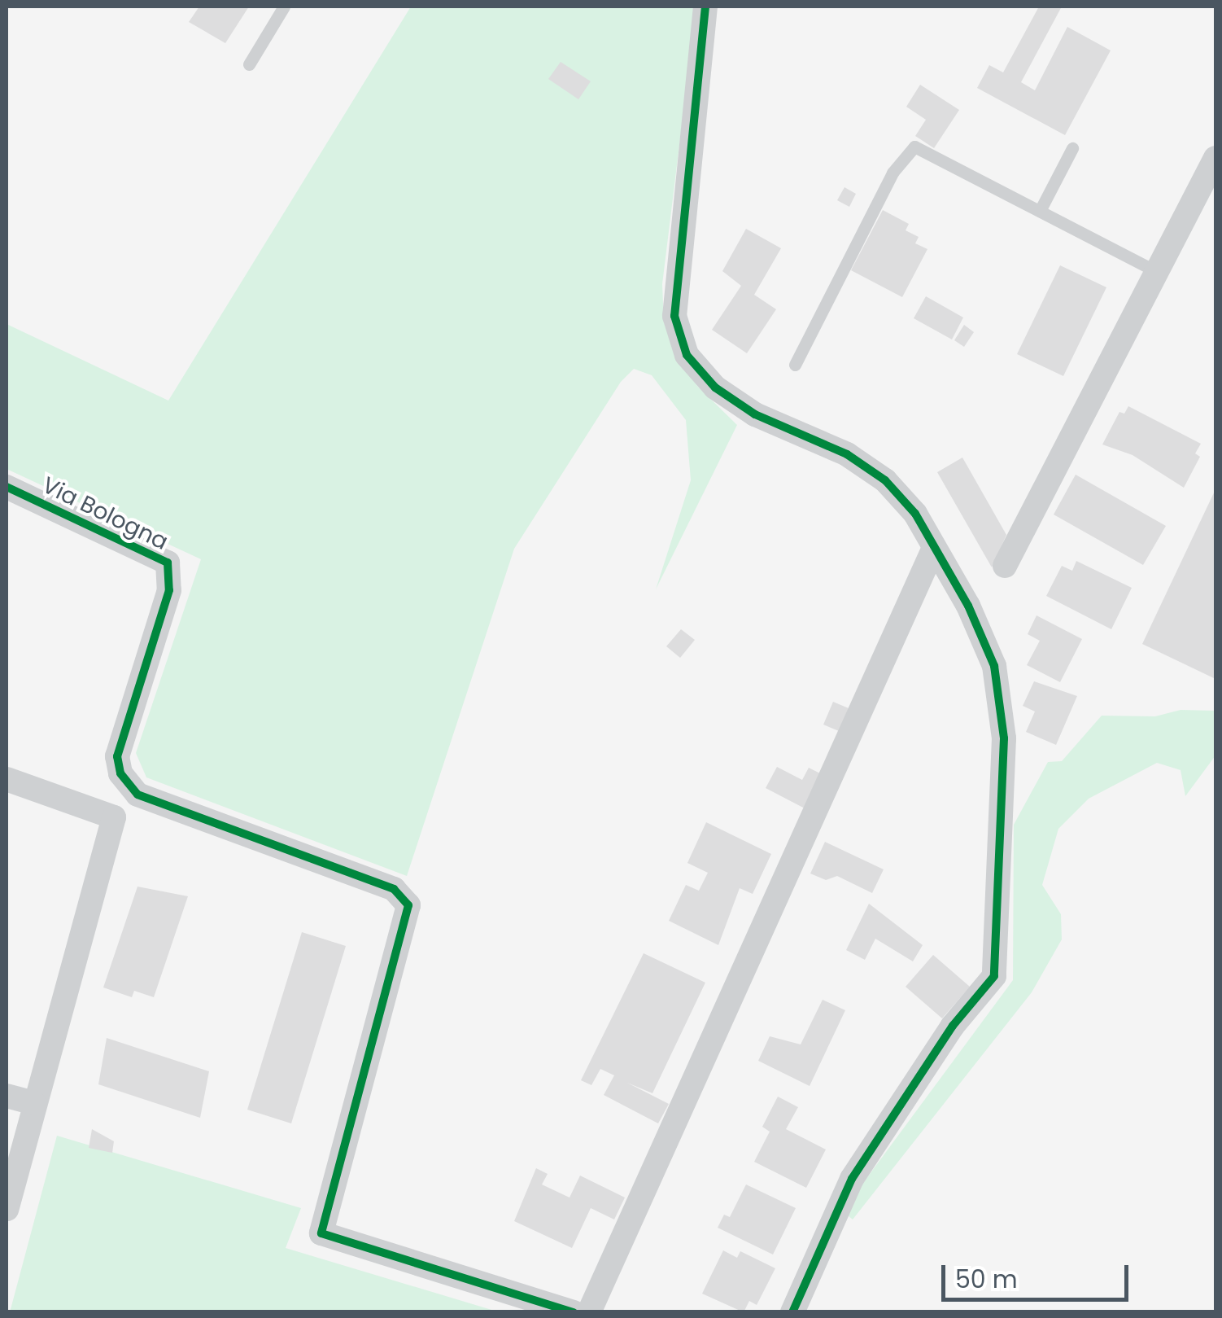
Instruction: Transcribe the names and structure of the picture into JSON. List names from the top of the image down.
{
  "streets": {
    "street": ["Via Bologna"]
  },
  "scale_bar": "50 m"
}
